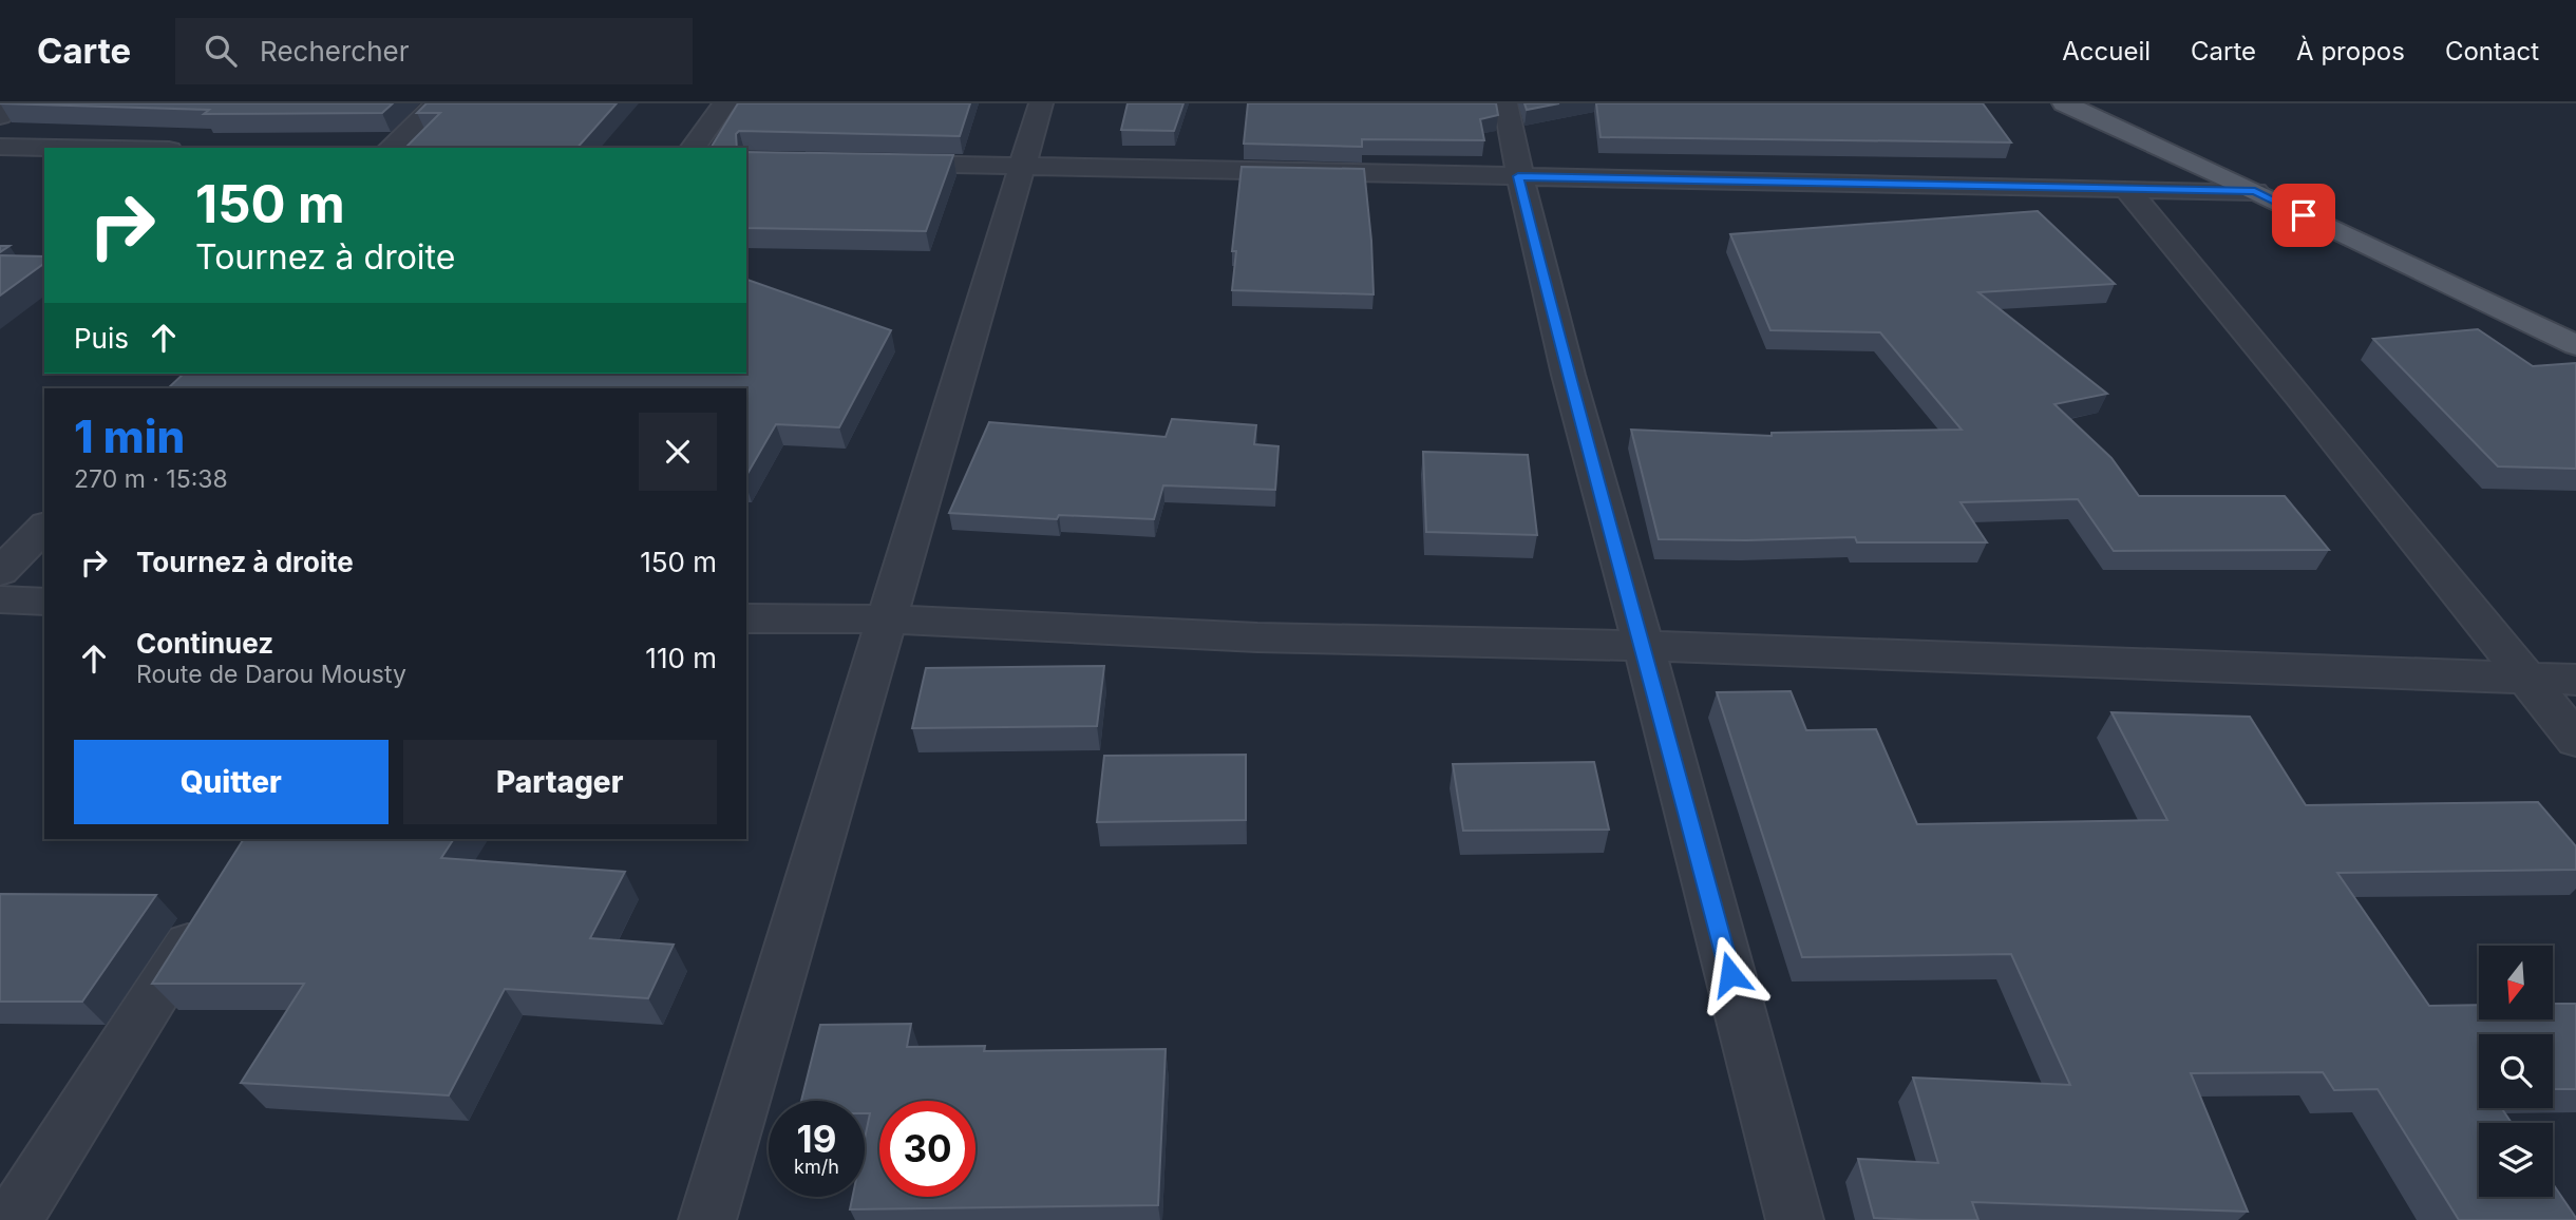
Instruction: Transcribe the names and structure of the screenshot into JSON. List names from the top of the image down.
{
  "north": "bottom",
  "page": {
    "header": "Carte",
    "search": "Rechercher",
    "nav": [
      "Accueil",
      "Carte",
      "À propos",
      "Contact"
    ],
    "turn": ["150 m", "Tournez à droite"],
    "then": "Puis",
    "heading": ["1 min", "270 m · 15:38"],
    "list": [
      {
        "name": "Tournez à droite",
        "value": "150 m"
      },
      {
        "name": "Continuez",
        "note": "Route de Darou Mousty",
        "value": "110 m"
      }
    ],
    "buttons": ["Quitter", "Partager"],
    "speed": "19 km/h",
    "limit": "30"
  }
}
